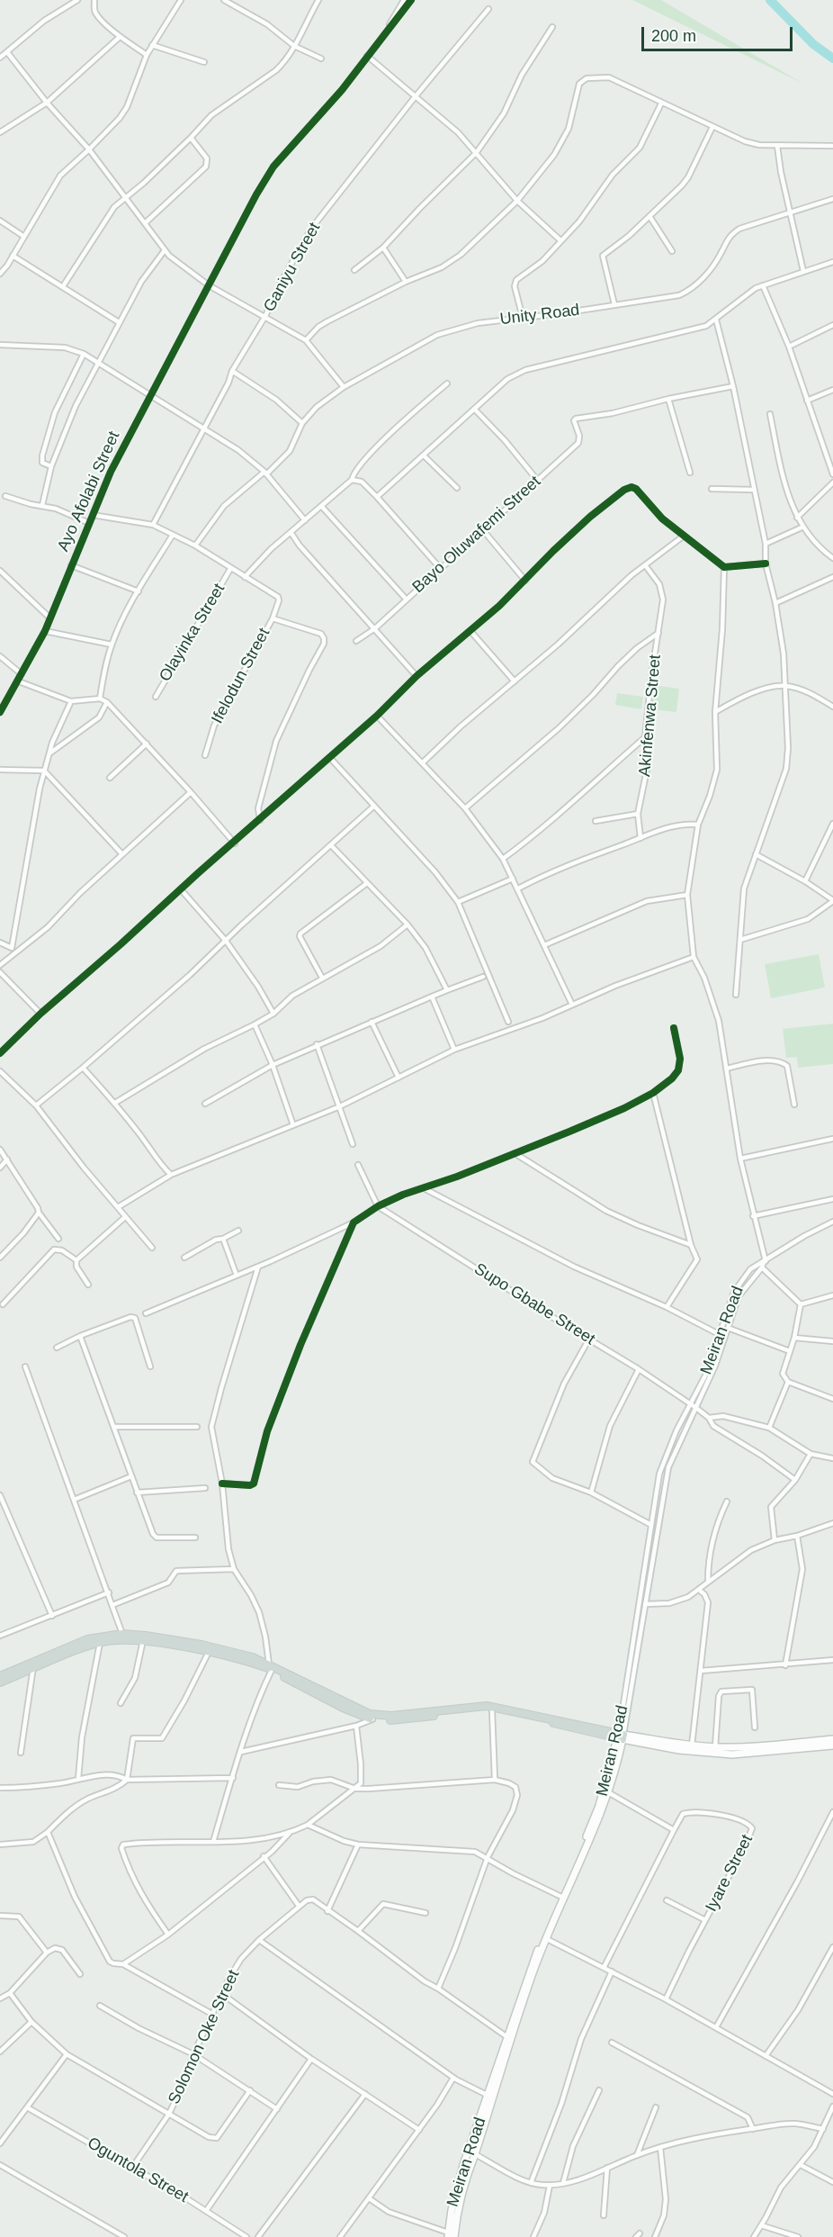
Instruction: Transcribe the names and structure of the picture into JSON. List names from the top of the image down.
{
  "streets": {
    "main road": ["Meiran Road"],
    "street": [
      "Ganiyu Street",
      "Unity Road",
      "Ayo Afolabi Street",
      "Bayo Oluwafemi Street",
      "Olayinka Street",
      "Ifelodun Street",
      "Akinfenwa Street",
      "Supo Gbabe Street",
      "Iyare Street",
      "Solomon Oke Street",
      "Oguntola Street"
    ]
  },
  "crossings": [
    ["Supo Gbabe Street", "Meiran Road"],
    ["Solomon Oke Street", "Oguntola Street"]
  ],
  "scale_bar": "200 m"
}
